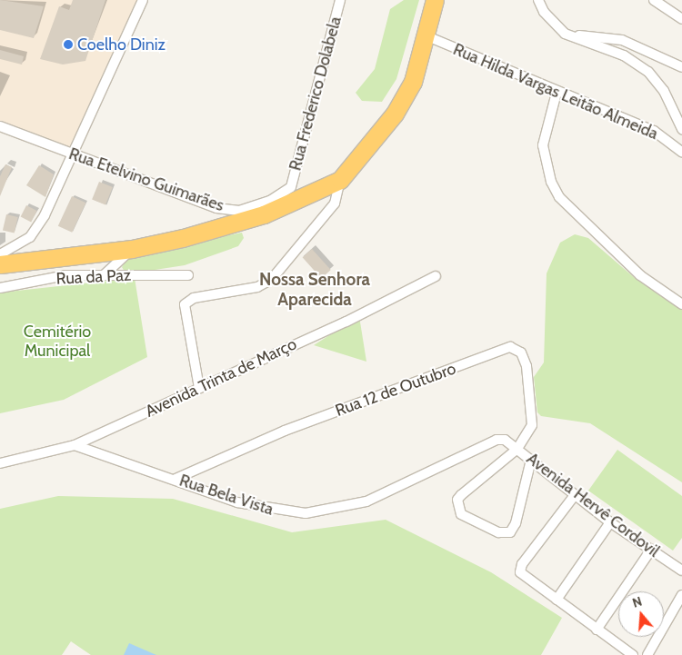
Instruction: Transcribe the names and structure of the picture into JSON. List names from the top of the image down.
{
  "streets": {
    "street": [
      "Rua Hilda Vargas Leitão Almeida",
      "Rua Frederico Dolabela",
      "Rua Etelvino Guimarães",
      "Rua da Paz",
      "Avenida Trinta de Março",
      "Rua 12 de Outubro",
      "Rua Bela Vista",
      "Avenida Hervê Cordovil"
    ]
  },
  "crossings": [
    ["Rua Frederico Dolabela", "Rua Etelvino Guimarães"],
    ["Avenida Trinta de Março", "Rua Bela Vista"],
    ["Rua 12 de Outubro", "Rua Bela Vista"],
    ["Rua 12 de Outubro", "Avenida Hervê Cordovil"],
    ["Rua Bela Vista", "Avenida Hervê Cordovil"]
  ],
  "districts": ["Nossa Senhora Aparecida"],
  "parks": ["Cemitério Municipal"],
  "places": ["Coelho Diniz"],
  "north": "top"
}
